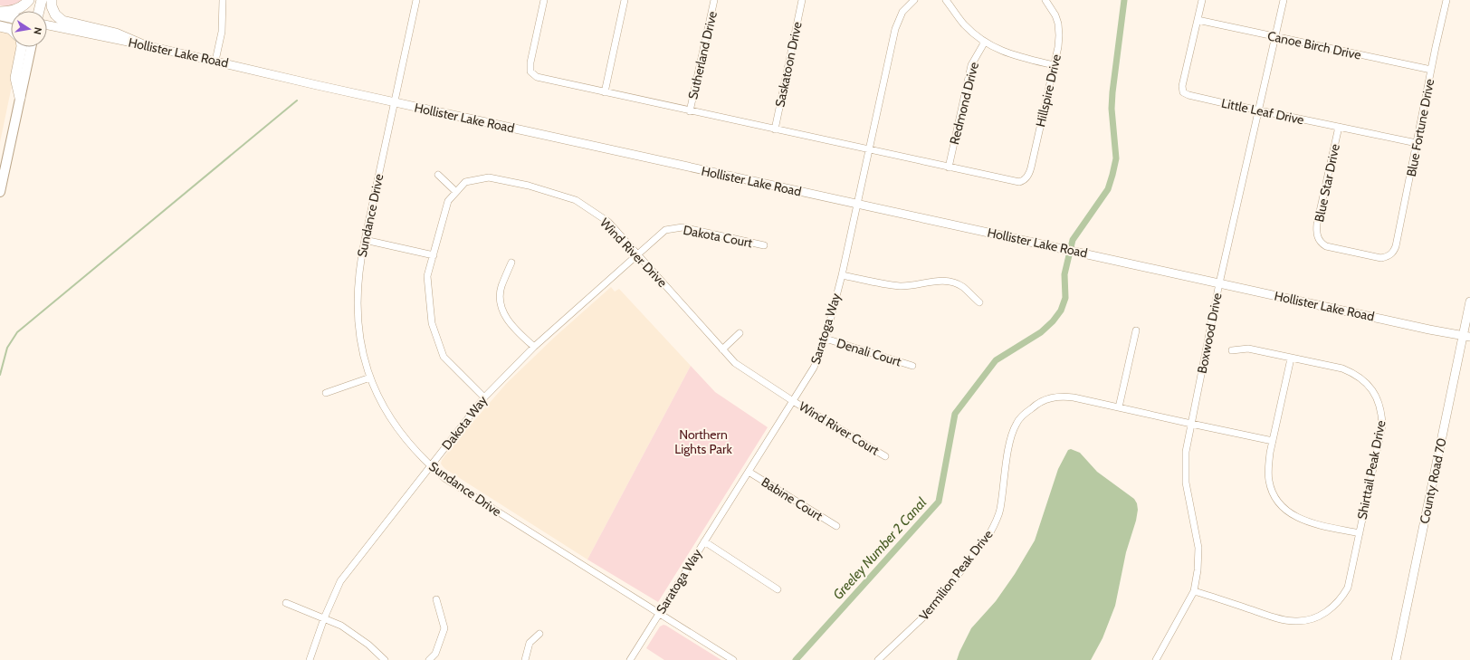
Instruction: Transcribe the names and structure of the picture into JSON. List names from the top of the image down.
{
  "streets": {
    "street": [
      "Canoe Birch Drive",
      "Hollister Lake Road",
      "Sutherland Drive",
      "Saskatoon Drive",
      "Hillspire Drive",
      "Redmond Drive",
      "Little Leaf Drive",
      "Blue Fortune Drive",
      "Blue Star Drive",
      "Sundance Drive",
      "Dakota Court",
      "Wind River Drive",
      "Saratoga Way",
      "Boxwood Drive",
      "Denali Court",
      "Dakota Way",
      "Wind River Court",
      "Shirttail Peak Drive",
      "County Road 70",
      "Babine Court",
      "Vermilion Peak Drive"
    ]
  },
  "crossings": [
    ["Canoe Birch Drive", "Little Leaf Drive"],
    ["Canoe Birch Drive", "Blue Fortune Drive"],
    ["Canoe Birch Drive", "Boxwood Drive"],
    ["Hollister Lake Road", "Sundance Drive"],
    ["Hollister Lake Road", "Saratoga Way"],
    ["Hollister Lake Road", "Boxwood Drive"],
    ["Hollister Lake Road", "County Road 70"],
    ["Hillspire Drive", "Redmond Drive"],
    ["Little Leaf Drive", "Blue Fortune Drive"],
    ["Little Leaf Drive", "Blue Star Drive"],
    ["Little Leaf Drive", "Boxwood Drive"],
    ["Blue Fortune Drive", "Blue Star Drive"],
    ["Sundance Drive", "Saratoga Way"],
    ["Sundance Drive", "Dakota Way"],
    ["Dakota Court", "Wind River Drive"],
    ["Dakota Court", "Dakota Way"],
    ["Wind River Drive", "Saratoga Way"],
    ["Wind River Drive", "Dakota Way"],
    ["Wind River Drive", "Wind River Court"],
    ["Saratoga Way", "Denali Court"],
    ["Saratoga Way", "Wind River Court"],
    ["Saratoga Way", "Babine Court"],
    ["Boxwood Drive", "Shirttail Peak Drive"],
    ["Boxwood Drive", "Vermilion Peak Drive"]
  ],
  "water": ["Greeley Number 2 Canal"],
  "parks": ["Northern Lights Park"],
  "north": "right"
}
